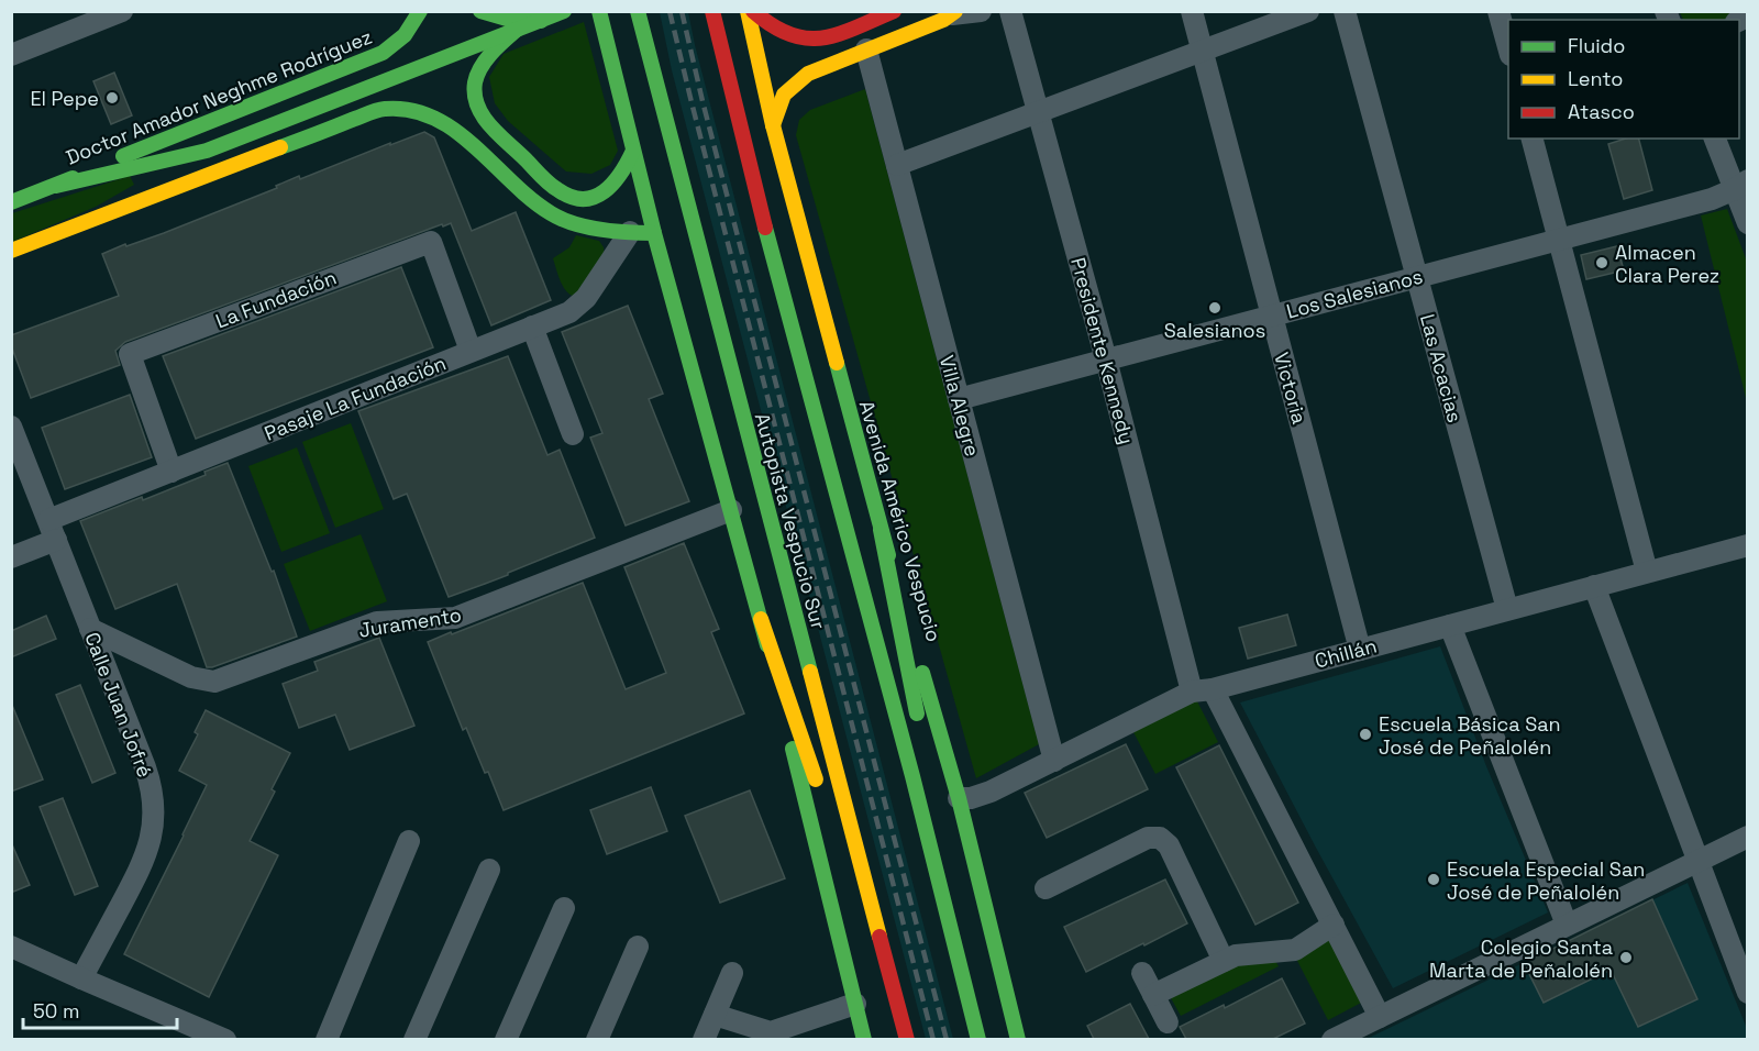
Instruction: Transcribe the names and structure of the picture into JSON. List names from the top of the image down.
{
  "streets": {
    "main road": ["Doctor Amador Neghme Rodríguez", "Autopista Vespucio Sur", "Avenida Américo Vespucio"],
    "street": [
      "Los Salesianos",
      "La Fundación",
      "Presidente Kennedy",
      "Las Acacias",
      "Victoria",
      "Pasaje La Fundación",
      "Villa Alegre",
      "Juramento",
      "Chillán",
      "Calle Juan Jofré"
    ]
  },
  "crossings": [
    ["Doctor Amador Neghme Rodríguez", "Pasaje La Fundación"],
    ["Los Salesianos", "Presidente Kennedy"],
    ["Los Salesianos", "Las Acacias"],
    ["Los Salesianos", "Victoria"],
    ["Los Salesianos", "Villa Alegre"],
    ["La Fundación", "Pasaje La Fundación"],
    ["Presidente Kennedy", "Chillán"],
    ["Las Acacias", "Chillán"],
    ["Victoria", "Chillán"],
    ["Pasaje La Fundación", "Calle Juan Jofré"],
    ["Villa Alegre", "Chillán"],
    ["Avenida Américo Vespucio", "Chillán"],
    ["Juramento", "Calle Juan Jofré"]
  ],
  "places": [
    "El Pepe",
    "Almacen Clara Perez",
    "Salesianos",
    "Escuela Básica San José de Peñalolén",
    "Escuela Especial San José de Peñalolén",
    "Colegio Santa Marta de Peñalolén"
  ],
  "legend": ["Fluido", "Lento", "Atasco"],
  "scale_bar": "50 m"
}
